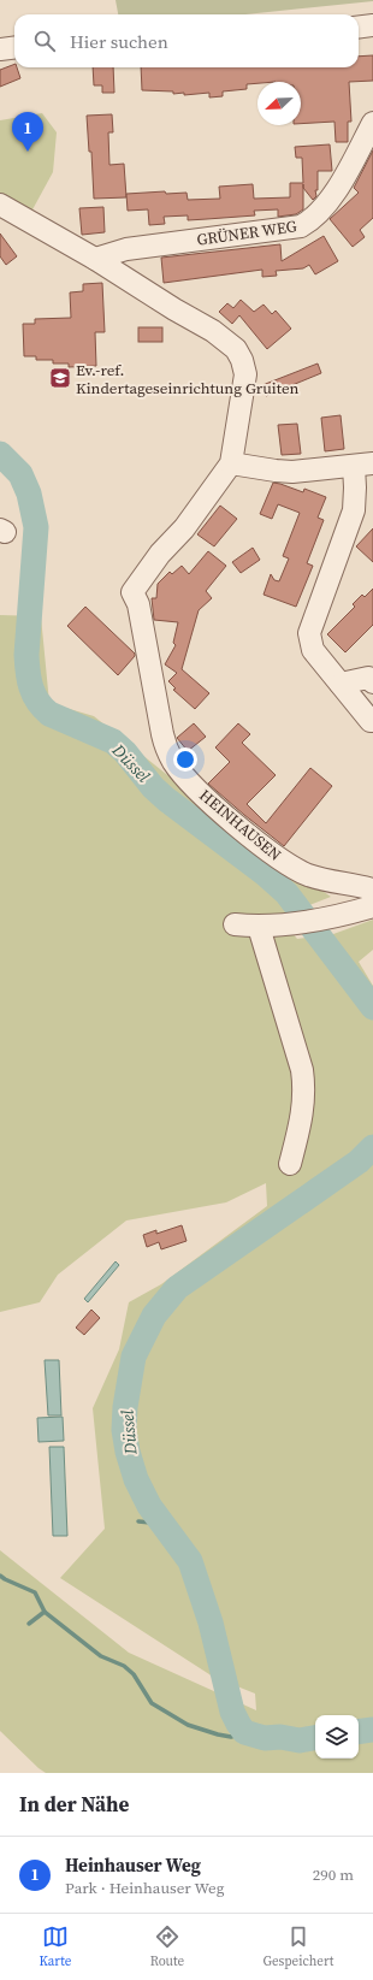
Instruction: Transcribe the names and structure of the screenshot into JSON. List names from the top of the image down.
{
  "streets": {
    "street": ["GRÜNER WEG", "HEINHAUSEN"]
  },
  "water": ["Düssel"],
  "places": {
    "school or university": ["Ev.-ref. Kindertageseinrichtung Gruiten"]
  },
  "north": "bottom left",
  "page": {
    "search": "Hier suchen",
    "pins": "1",
    "heading": "In der Nähe",
    "list": [
      {
        "mark": "1",
        "name": "Heinhauser Weg",
        "note": "Park · Heinhauser Weg",
        "value": "290 m"
      }
    ],
    "nav": ["Karte", "Route", "Gespeichert"]
  }
}
